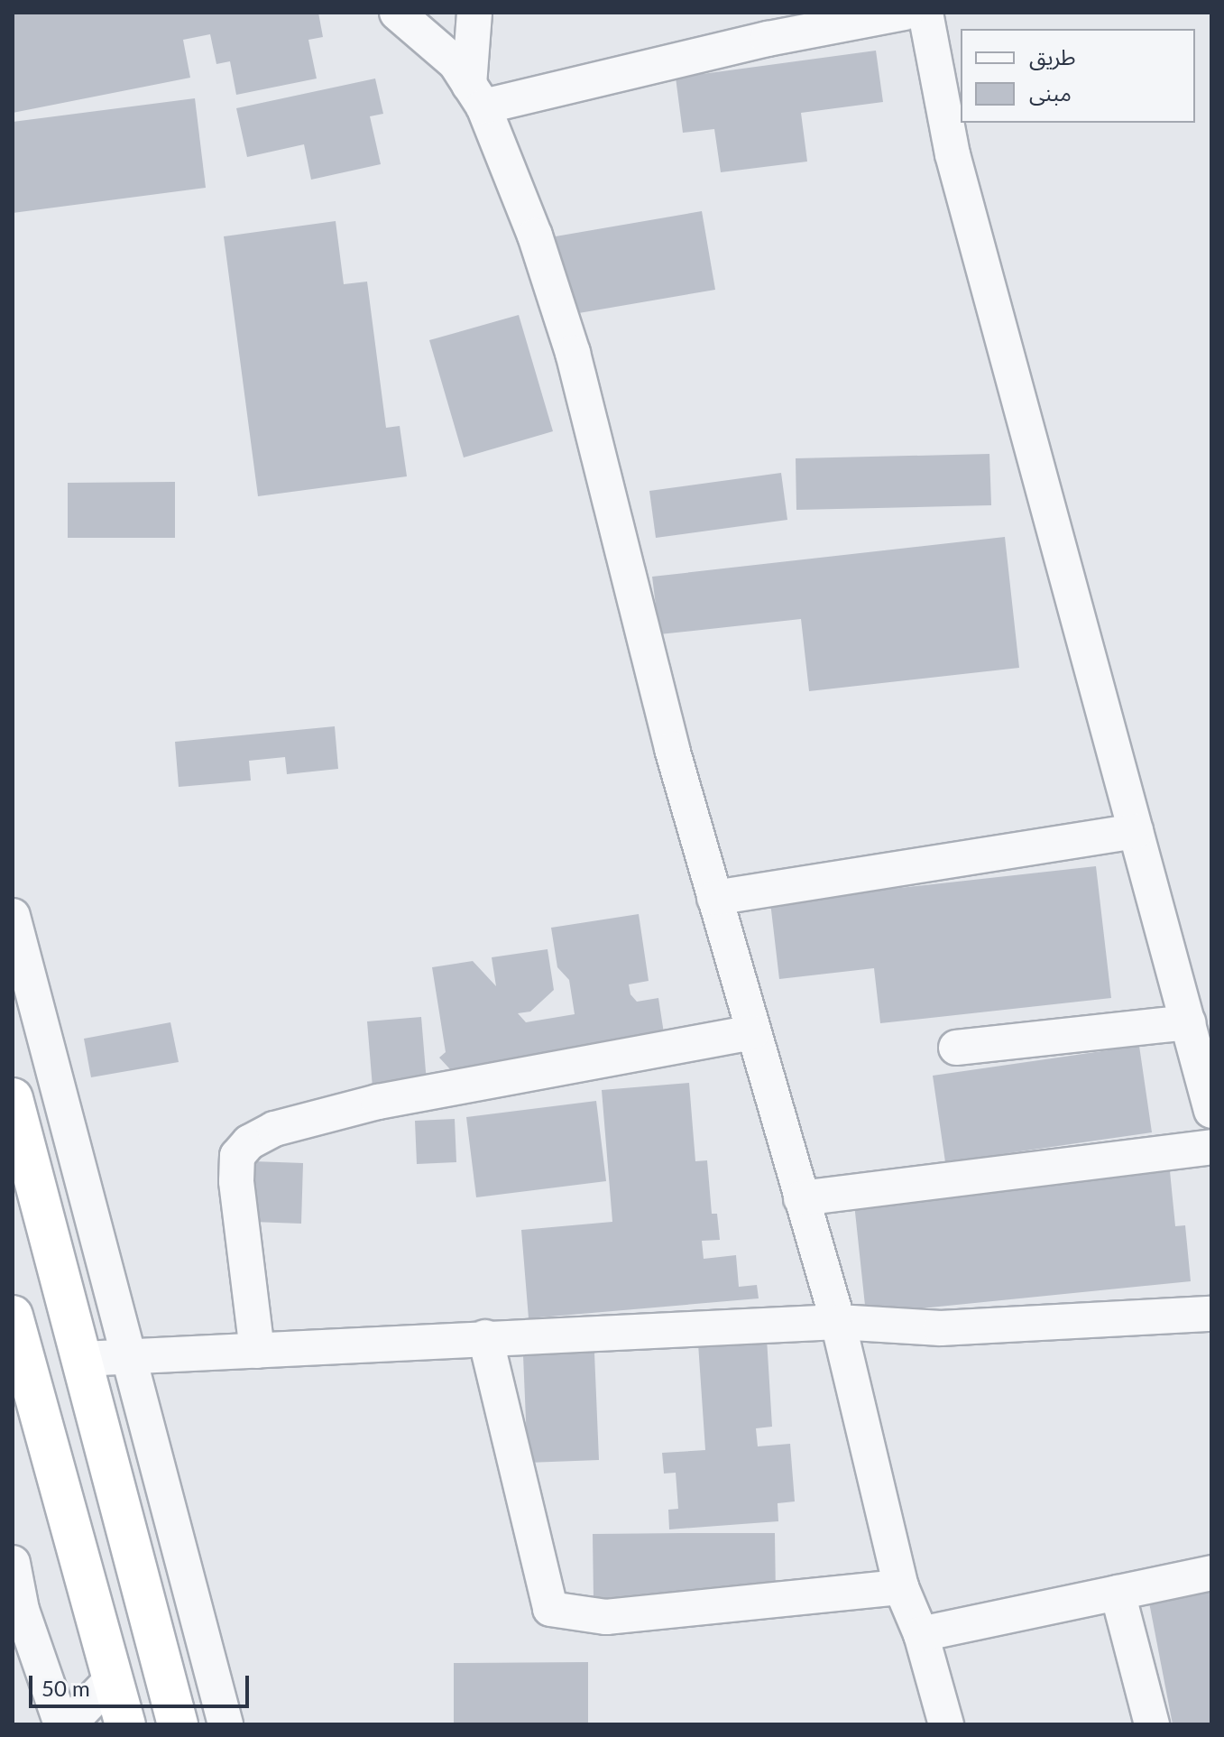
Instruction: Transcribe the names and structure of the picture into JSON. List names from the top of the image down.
{
  "legend": ["طريق", "مبنى"],
  "scale_bar": "50 m"
}
